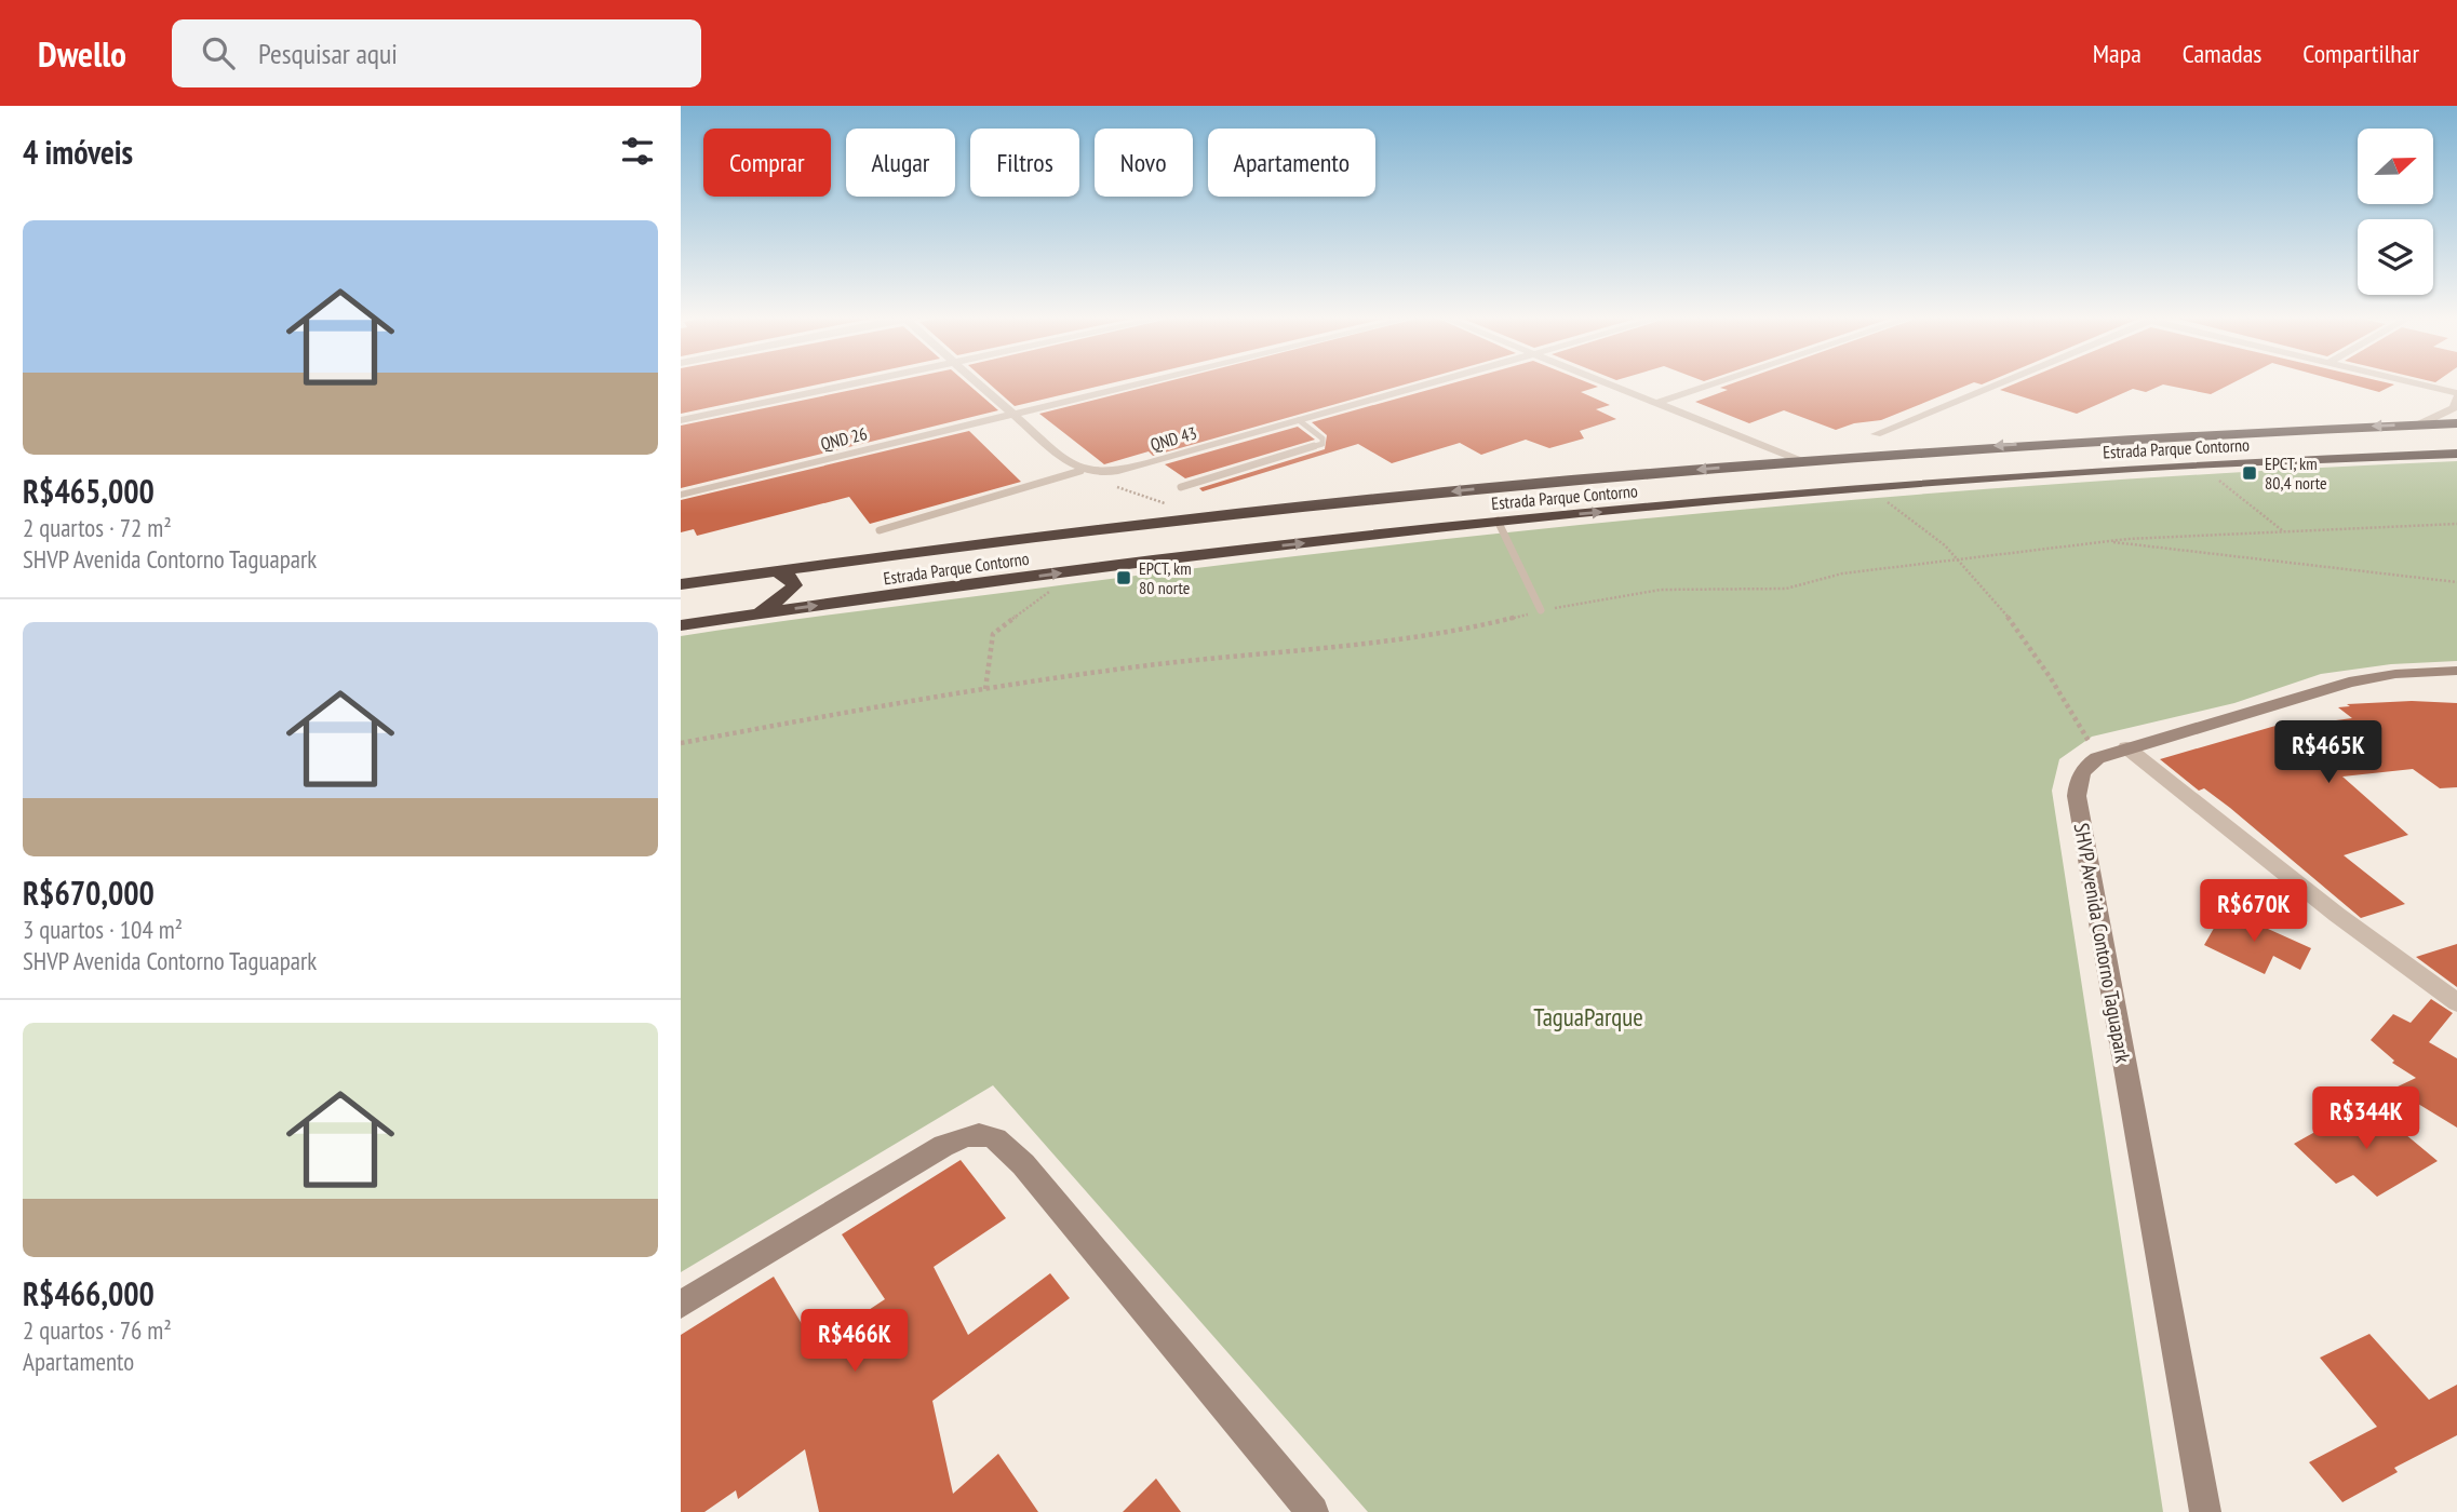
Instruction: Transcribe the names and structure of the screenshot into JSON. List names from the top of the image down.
{
  "streets": {
    "highway": ["Estrada Parque Contorno"],
    "street": ["QND 26", "QND 43", "SHVP Avenida Contorno Taguapark"]
  },
  "crossings": [
    ["QND 26", "QND 43"]
  ],
  "parks": ["TaguaParque"],
  "places": {
    "transit": ["EPCT, km 80,4 norte", "EPCT, km 80 norte"]
  },
  "north": "right",
  "page": {
    "header": "Dwello",
    "search": "Pesquisar aqui",
    "nav": ["Mapa", "Camadas", "Compartilhar"],
    "heading": "4 imóveis",
    "chip": [
      "Comprar",
      "Alugar",
      "Filtros",
      "Novo",
      "Apartamento"
    ],
    "list": [
      {
        "name": "R$465,000",
        "note": "2 quartos · 72 m² · SHVP Avenida Contorno Taguapark"
      },
      {
        "name": "R$670,000",
        "note": "3 quartos · 104 m² · SHVP Avenida Contorno Taguapark"
      },
      {
        "name": "R$466,000",
        "note": "2 quartos · 76 m² · Apartamento"
      }
    ],
    "price": [
      "R$465K",
      "R$670K",
      "R$344K",
      "R$466K"
    ]
  }
}
